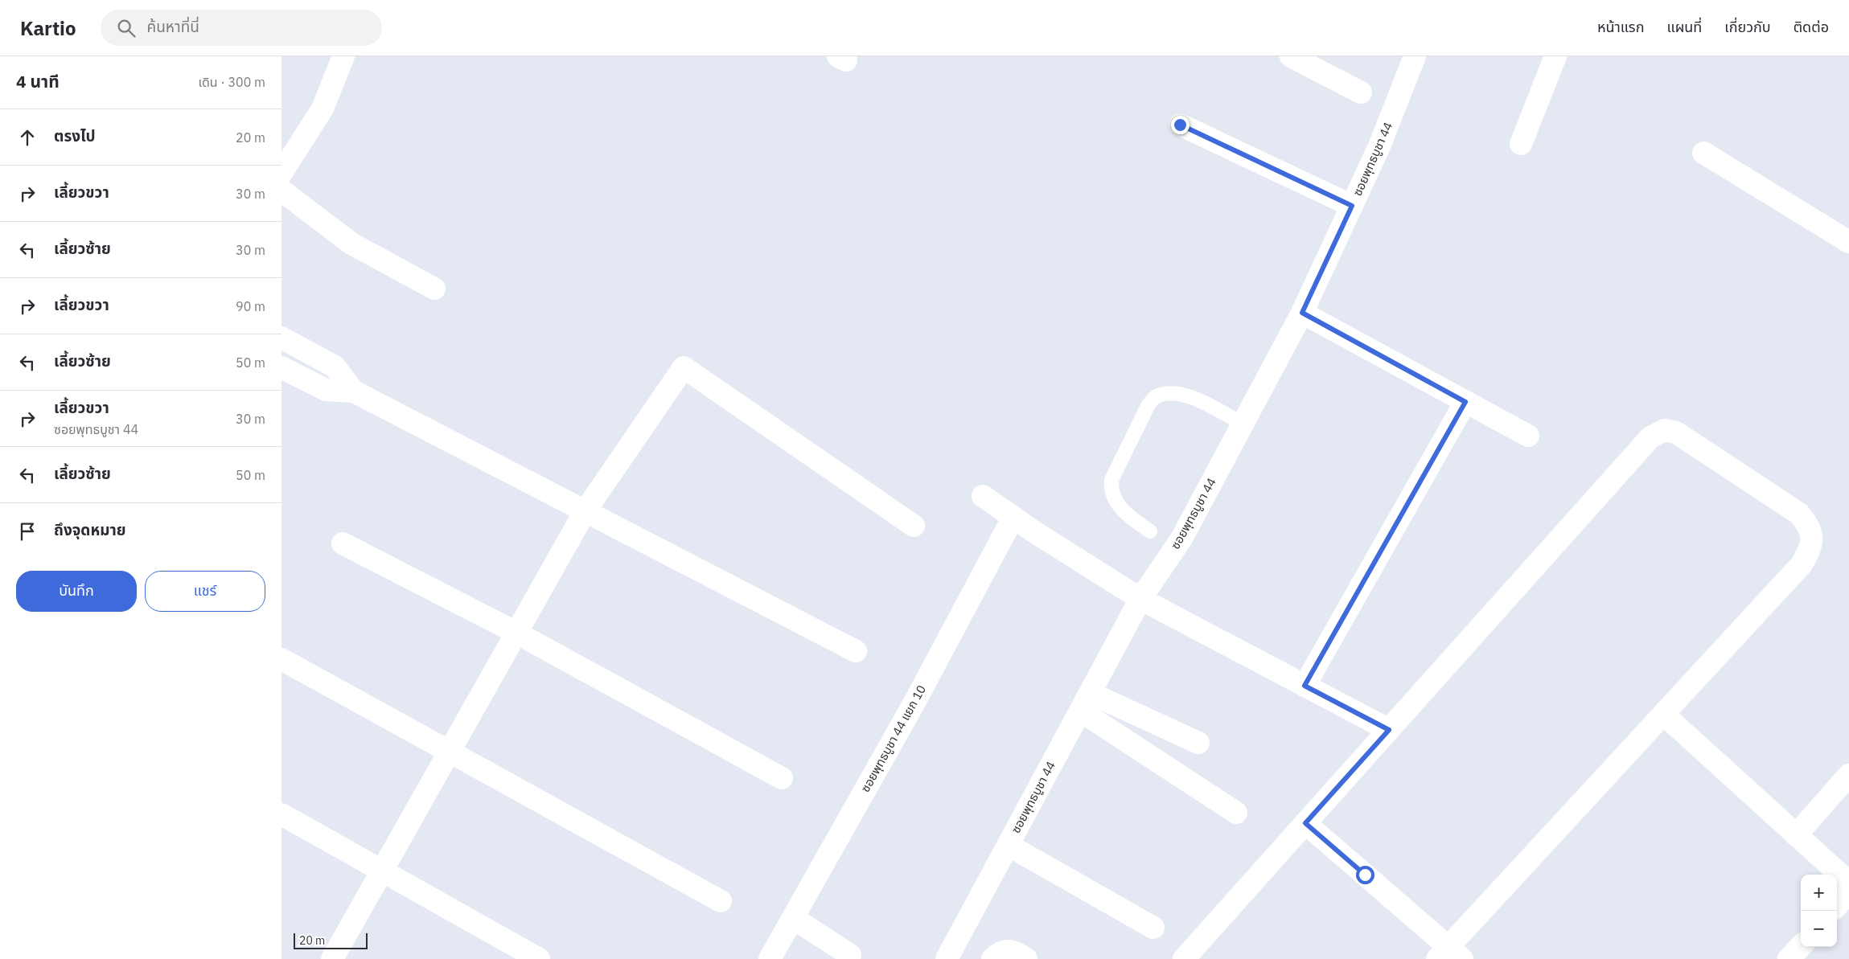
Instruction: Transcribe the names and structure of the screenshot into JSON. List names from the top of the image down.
{
  "streets": {
    "street": ["ซอยพุทธบูชา 44", "ซอยพุทธบูชา 44 แยก 10"]
  },
  "scale_bar": "20 m",
  "page": {
    "header": "Kartio",
    "search": "ค้นหาที่นี่",
    "nav": [
      "หน้าแรก",
      "แผนที่",
      "เกี่ยวกับ",
      "ติดต่อ"
    ],
    "heading": ["4 นาที", "เดิน · 300 m"],
    "list": [
      ["ตรงไป", "20 m"],
      ["เลี้ยวขวา", "30 m"],
      ["เลี้ยวซ้าย", "30 m"],
      ["เลี้ยวขวา", "90 m"],
      ["เลี้ยวซ้าย", "50 m"],
      ["เลี้ยวขวา", "ซอยพุทธบูชา 44", "30 m"],
      ["เลี้ยวซ้าย", "50 m"],
      "ถึงจุดหมาย"
    ],
    "buttons": ["บันทึก", "แชร์"],
    "map_buttons": ["+", "−"],
    "scale": "20 m"
  }
}
